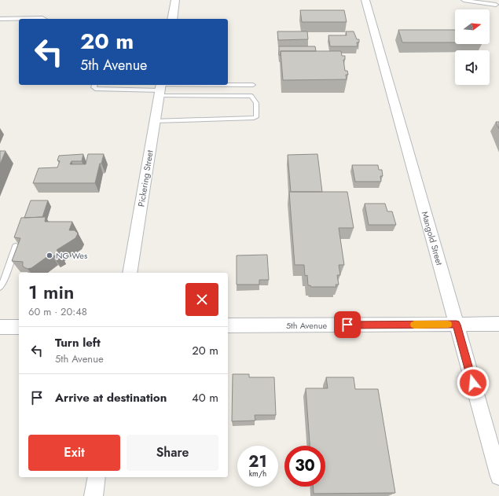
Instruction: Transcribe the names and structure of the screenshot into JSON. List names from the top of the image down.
{
  "streets": {
    "street": ["Pickering Street", "Mangold Street", "5th Avenue"]
  },
  "crossings": [
    ["Mangold Street", "5th Avenue"]
  ],
  "places": ["NG Wes"],
  "north": "right",
  "page": {
    "turn": ["20 m", "5th Avenue"],
    "heading": ["1 min", "60 m · 20:48"],
    "list": [
      {
        "name": "Turn left",
        "note": "5th Avenue",
        "value": "20 m"
      },
      {
        "name": "Arrive at destination",
        "value": "40 m"
      }
    ],
    "buttons": ["Exit", "Share"],
    "speed": "21 km/h",
    "limit": "30"
  }
}
